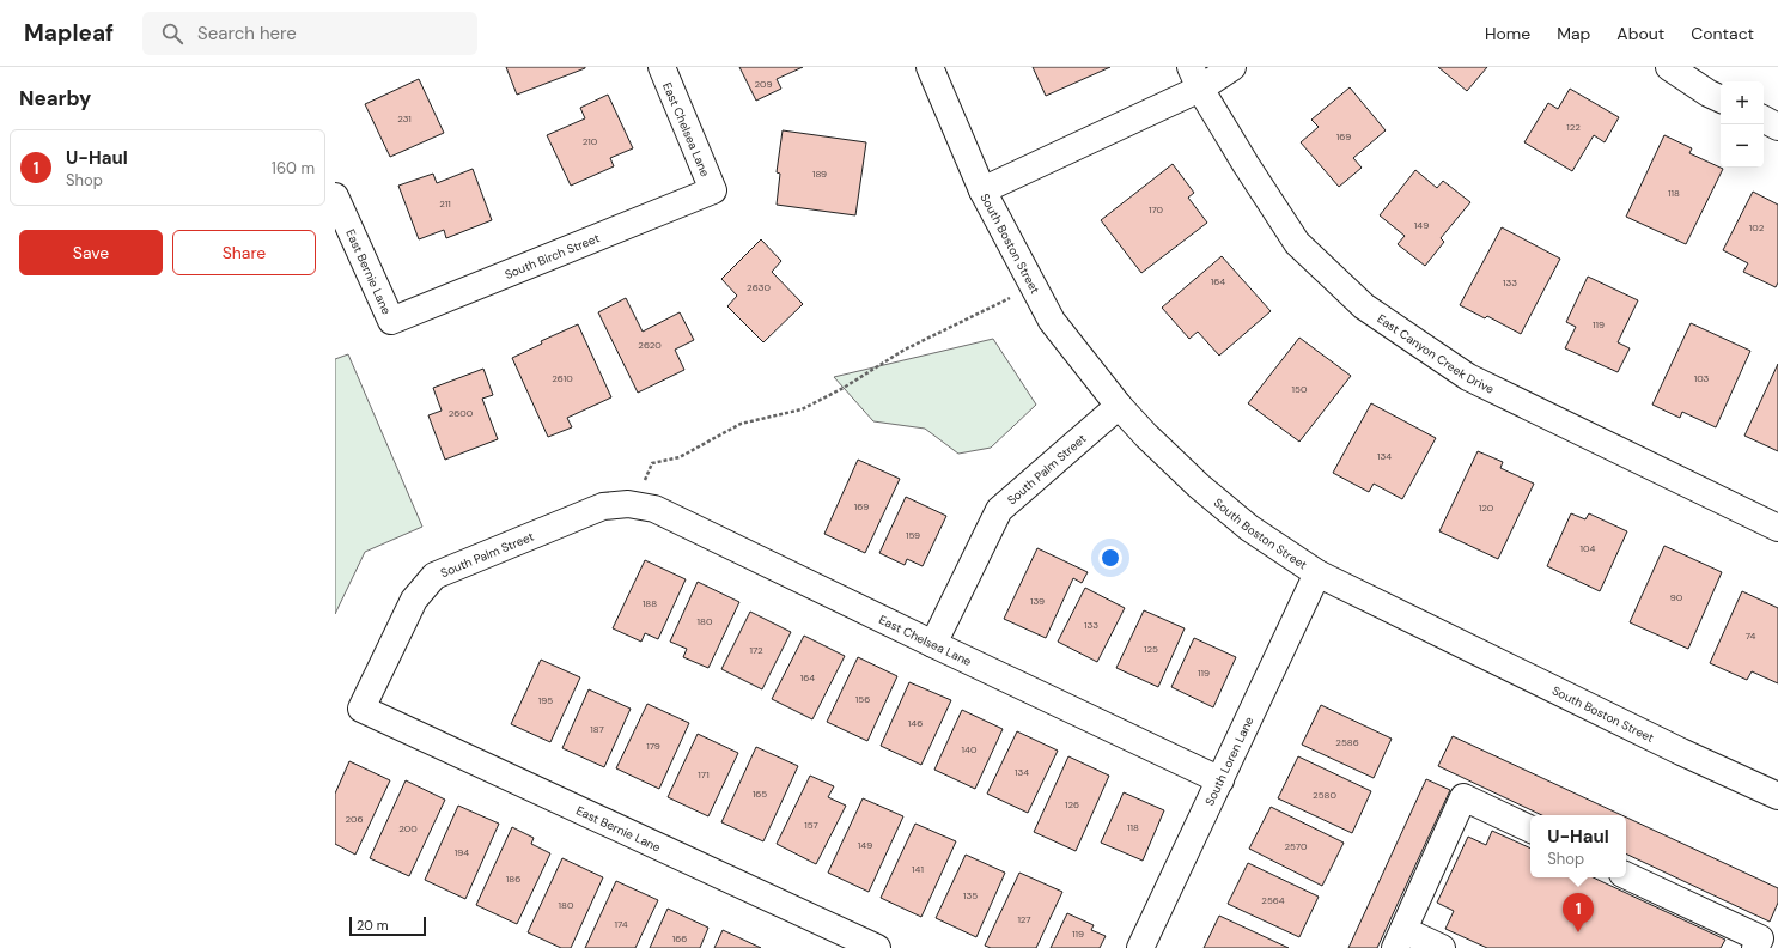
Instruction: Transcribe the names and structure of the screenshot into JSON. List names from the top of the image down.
{
  "streets": {
    "street": [
      "East Chelsea Lane",
      "South Boston Street",
      "South Birch Street",
      "East Bernie Lane",
      "East Canyon Creek Drive",
      "South Palm Street",
      "South Loren Lane"
    ]
  },
  "crossings": [
    ["East Chelsea Lane", "South Birch Street"],
    ["East Chelsea Lane", "South Palm Street"],
    ["East Chelsea Lane", "South Loren Lane"],
    ["South Boston Street", "South Palm Street"],
    ["South Boston Street", "South Loren Lane"],
    ["South Birch Street", "East Bernie Lane"],
    ["East Bernie Lane", "South Palm Street"]
  ],
  "house_numbers": [
    "209",
    "231",
    "122",
    "169",
    "210",
    "189",
    "118",
    "211",
    "170",
    "149",
    "102",
    "164",
    "133",
    "2630",
    "119",
    "2620",
    "2610",
    "103",
    "150",
    "2600",
    "134",
    "169",
    "120",
    "159",
    "104",
    "90",
    "139",
    "188",
    "180",
    "133",
    "74",
    "125",
    "172",
    "119",
    "164",
    "156",
    "195",
    "146",
    "187",
    "2586",
    "179",
    "140",
    "134",
    "171",
    "165",
    "2580",
    "126",
    "206",
    "157",
    "118",
    "200",
    "149",
    "2570",
    "194",
    "141",
    "186",
    "135",
    "2564",
    "180",
    "127",
    "174",
    "119",
    "166"
  ],
  "scale_bar": "20 m",
  "page": {
    "header": "Mapleaf",
    "search": "Search here",
    "nav": [
      "Home",
      "Map",
      "About",
      "Contact"
    ],
    "heading": "Nearby",
    "map_buttons": ["+", "−"],
    "list": [
      {
        "mark": "1",
        "name": "U-Haul",
        "note": "Shop",
        "value": "160 m"
      }
    ],
    "buttons": ["Save", "Share"],
    "popup": ["U-Haul", "Shop"],
    "pins": "1",
    "scale": "20 m"
  }
}
